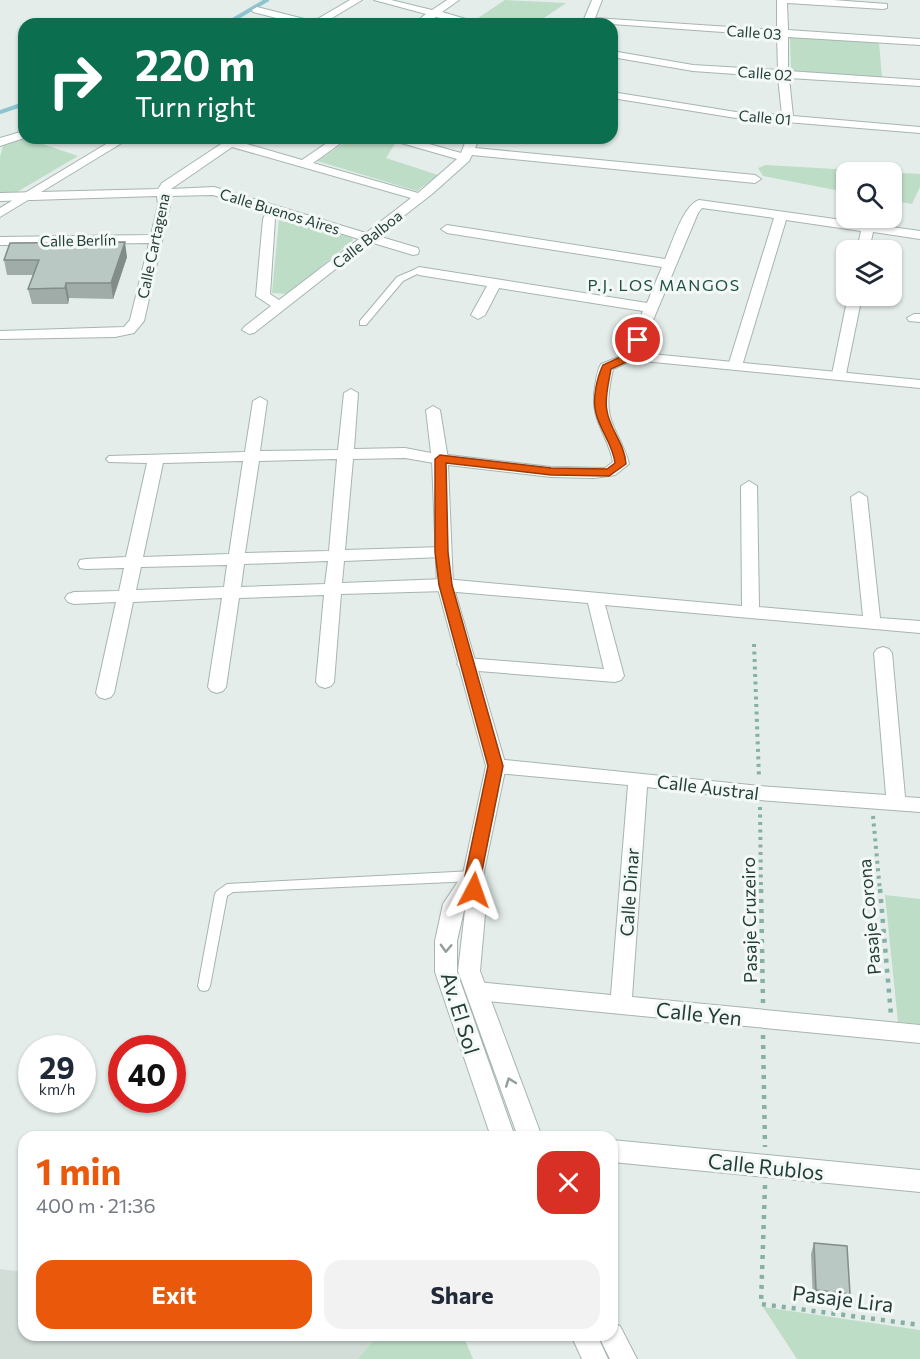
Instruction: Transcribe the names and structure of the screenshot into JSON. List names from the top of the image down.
{
  "streets": {
    "street": [
      "Calle 03",
      "Calle 02",
      "Calle 01",
      "Calle Buenos Aires",
      "Calle Balboa",
      "Calle Berlín",
      "Calle Cartagena",
      "Calle Austral",
      "Calle Dinar",
      "Av. El Sol",
      "Calle Yen",
      "Calle Rublos"
    ],
    "path": ["Pasaje Corona", "Pasaje Cruzeiro", "Pasaje Lira"]
  },
  "crossings": [
    ["Calle Buenos Aires", "Calle Balboa"],
    ["Calle Buenos Aires", "Calle Cartagena"],
    ["Calle Berlín", "Calle Cartagena"],
    ["Calle Austral", "Calle Dinar"],
    ["Calle Austral", "Pasaje Corona"],
    ["Calle Austral", "Pasaje Cruzeiro"],
    ["Calle Dinar", "Calle Yen"],
    ["Pasaje Corona", "Calle Yen"],
    ["Pasaje Cruzeiro", "Calle Yen"],
    ["Pasaje Cruzeiro", "Calle Rublos"],
    ["Pasaje Cruzeiro", "Pasaje Lira"],
    ["Av. El Sol", "Calle Yen"]
  ],
  "districts": ["P.J. LOS MANGOS"],
  "page": {
    "turn": ["220 m", "Turn right"],
    "speed": "29 km/h",
    "limit": "40",
    "heading": ["1 min", "400 m · 21:36"],
    "buttons": ["Exit", "Share"]
  }
}
